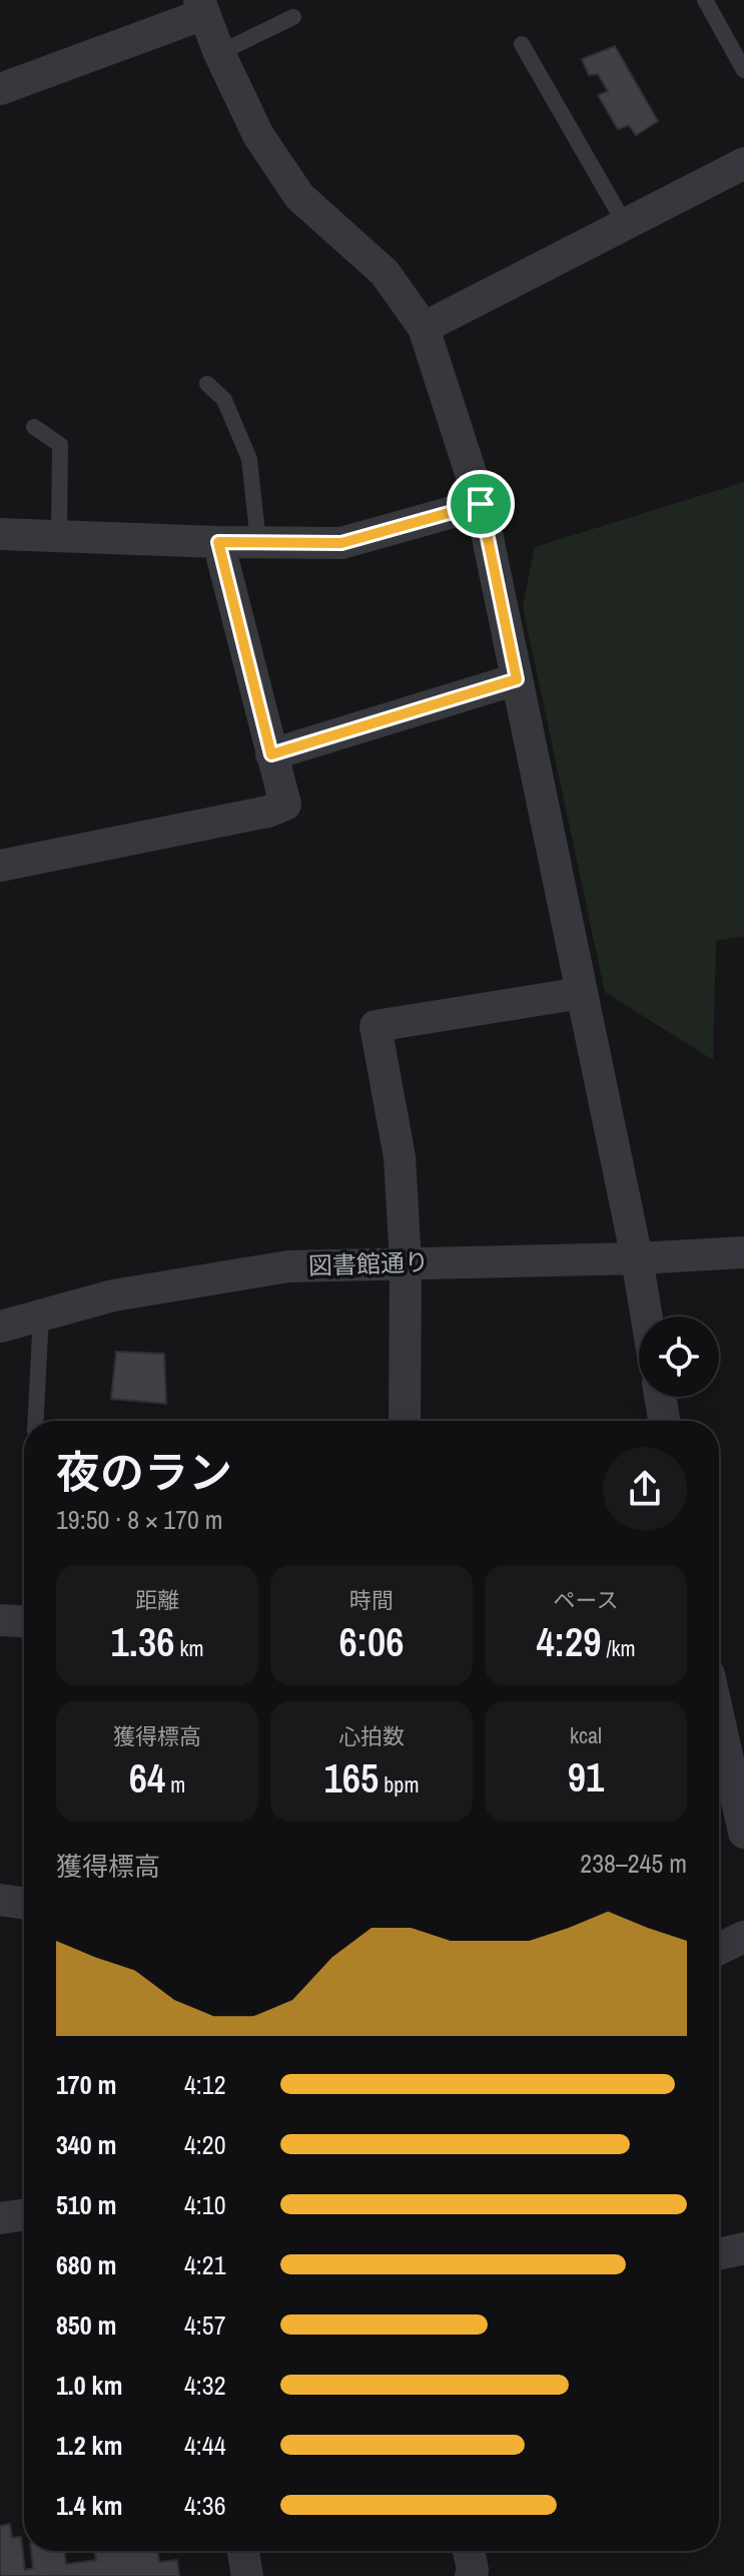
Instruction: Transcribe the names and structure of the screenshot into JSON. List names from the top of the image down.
{
  "streets": {
    "street": ["図書館通り"]
  },
  "page": {
    "heading": ["夜のラン", "19:50 · 8 × 170 m"],
    "stats": [
      ["距離", "1.36 km"],
      ["時間", "6:06"],
      ["ペース", "4:29 /km"],
      ["獲得標高", "64 m"],
      ["心拍数", "165 bpm"],
      ["kcal", "91"]
    ],
    "chart": ["獲得標高", "238–245 m"],
    "list": [
      {
        "name": "170 m",
        "note": "4:12"
      },
      {
        "name": "340 m",
        "note": "4:20"
      },
      {
        "name": "510 m",
        "note": "4:10"
      },
      {
        "name": "680 m",
        "note": "4:21"
      },
      {
        "name": "850 m",
        "note": "4:57"
      },
      {
        "name": "1.0 km",
        "note": "4:32"
      },
      {
        "name": "1.2 km",
        "note": "4:44"
      },
      {
        "name": "1.4 km",
        "note": "4:36"
      }
    ]
  }
}
